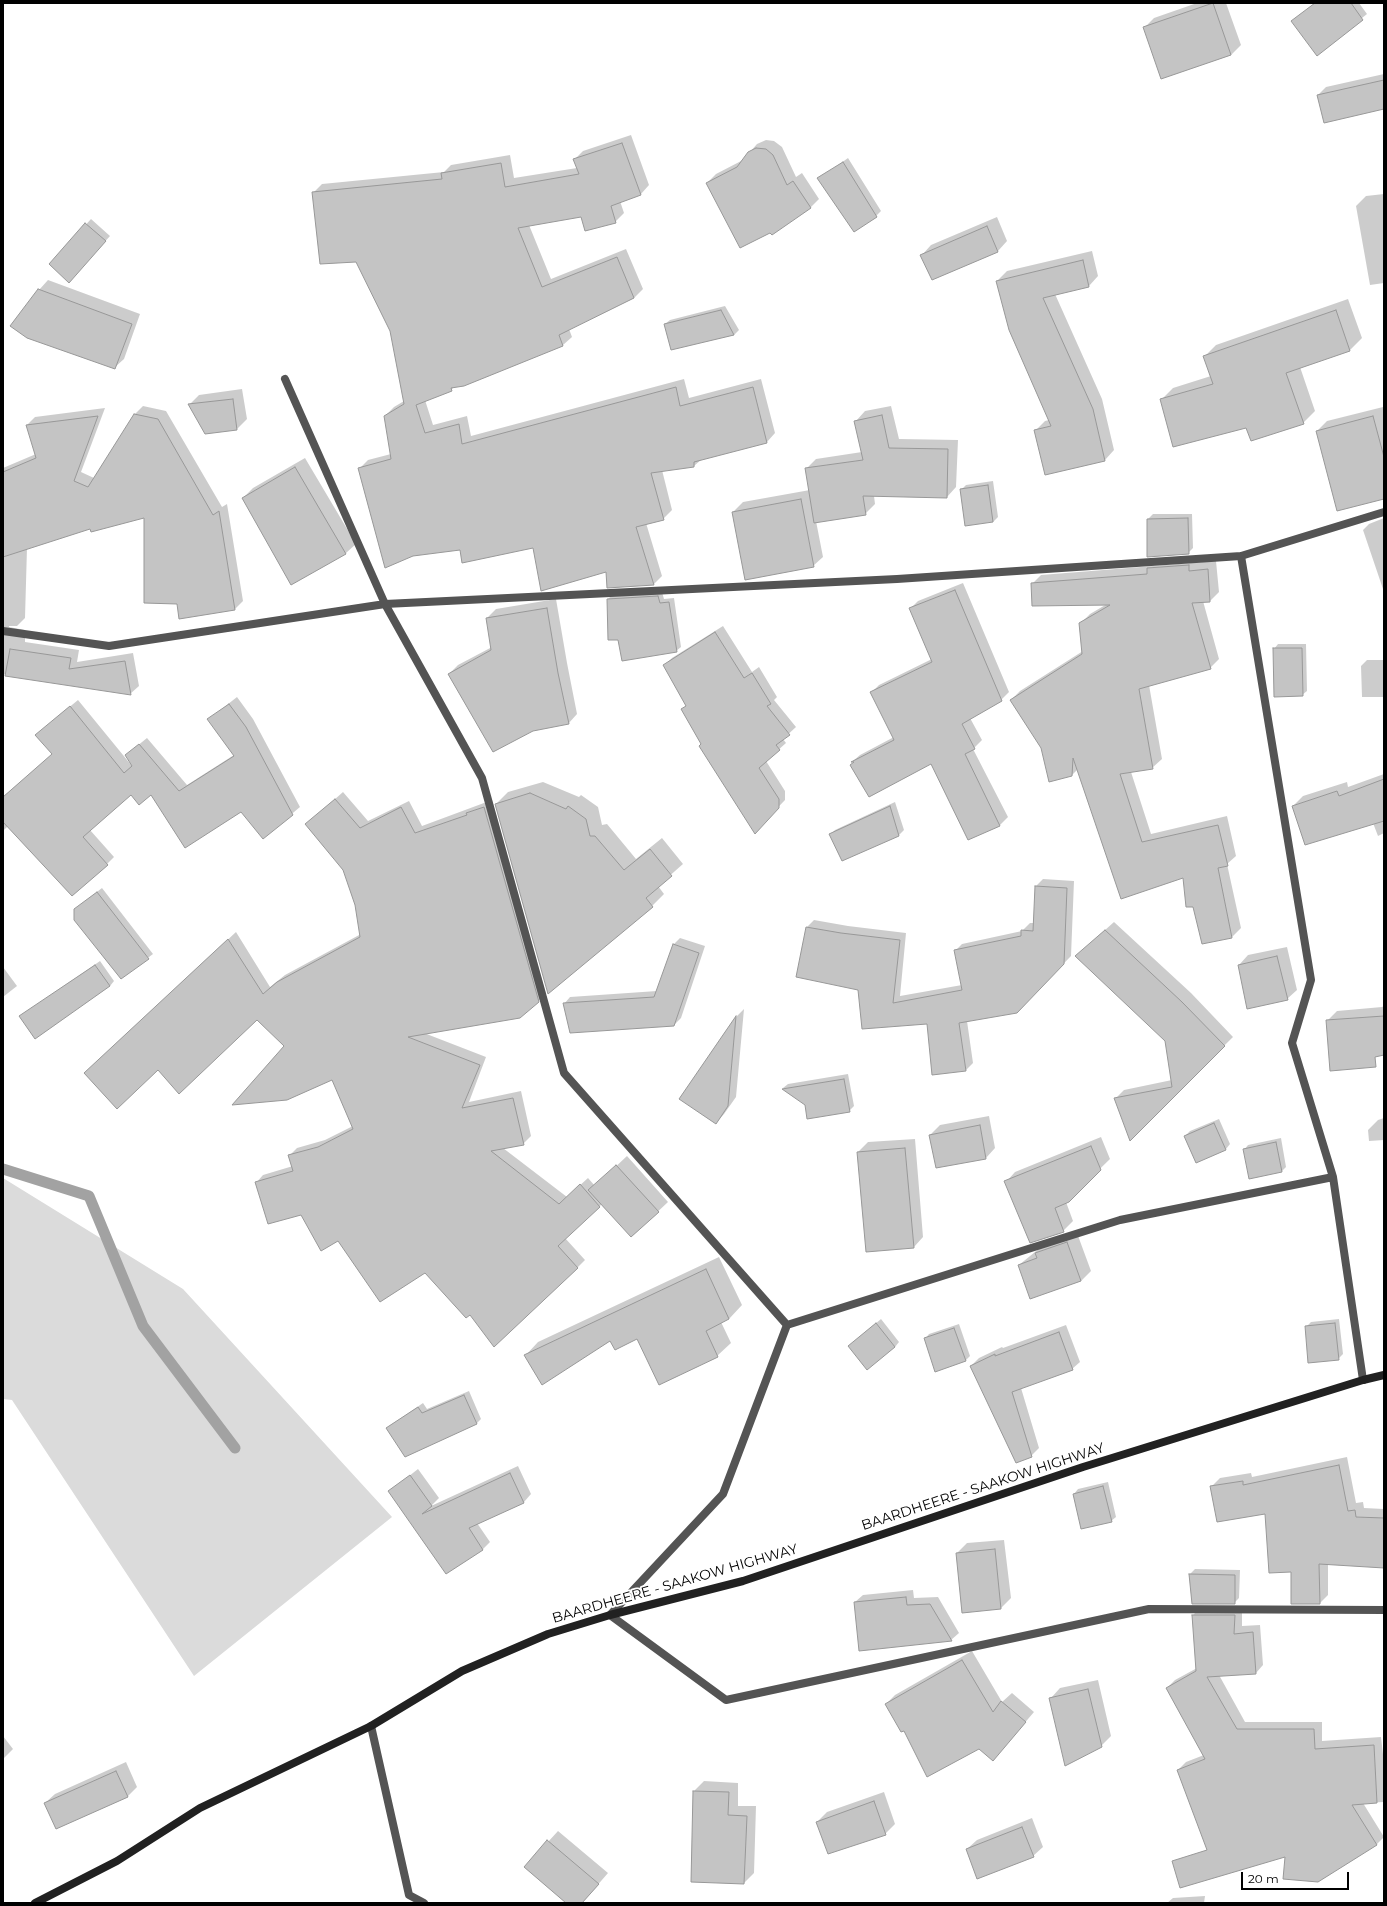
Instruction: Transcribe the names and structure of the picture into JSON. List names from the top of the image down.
{
  "streets": {
    "main road": ["BAARDHEERE - SAAKOW HIGHWAY"]
  },
  "scale_bar": "20 m"
}
